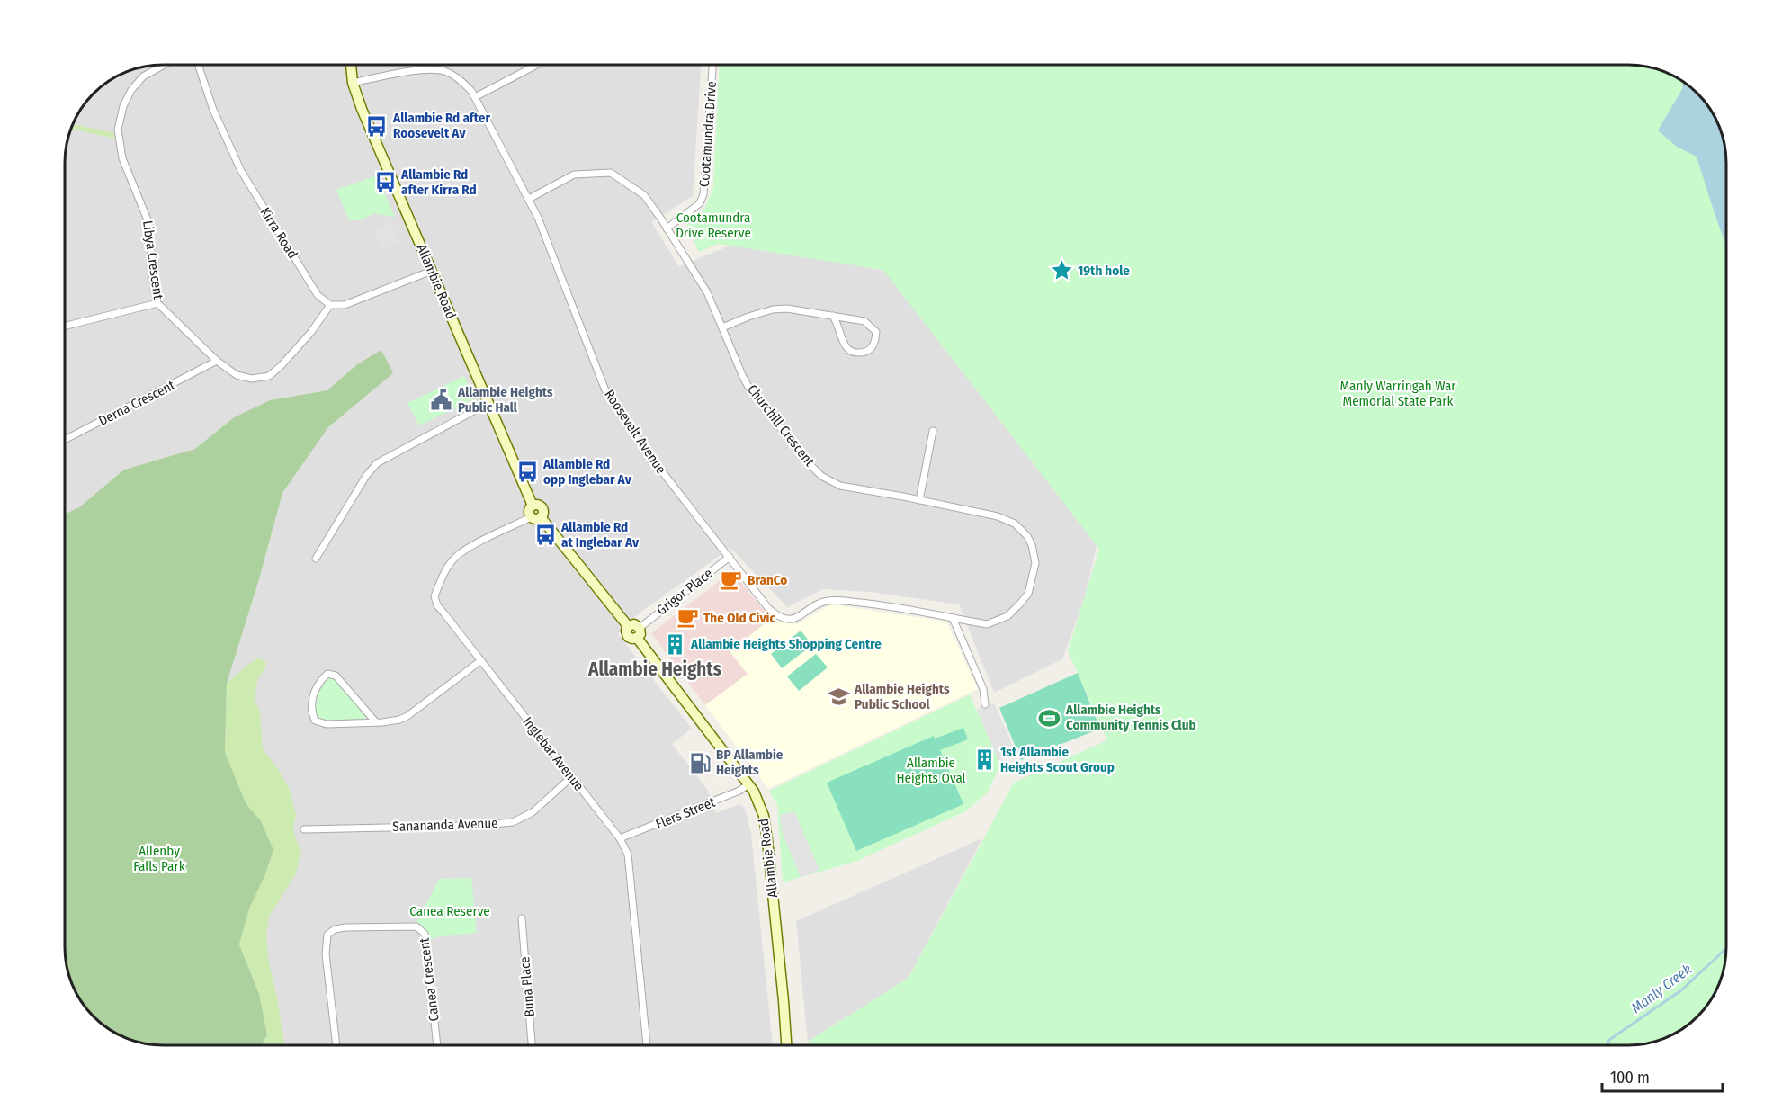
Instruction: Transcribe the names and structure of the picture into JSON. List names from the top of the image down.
{
  "streets": {
    "main road": ["Allambie Road"],
    "street": [
      "Cootamundra Drive",
      "Kirra Road",
      "Libya Crescent",
      "Derna Crescent",
      "Churchill Crescent",
      "Roosevelt Avenue",
      "Grigor Place",
      "Inglebar Avenue",
      "Flers Street",
      "Sanananda Avenue",
      "Canea Crescent",
      "Buna Place"
    ]
  },
  "crossings": [
    ["Cootamundra Drive", "Churchill Crescent"],
    ["Kirra Road", "Libya Crescent"],
    ["Libya Crescent", "Derna Crescent"],
    ["Allambie Road", "Roosevelt Avenue"],
    ["Allambie Road", "Grigor Place"],
    ["Allambie Road", "Inglebar Avenue"],
    ["Allambie Road", "Flers Street"],
    ["Churchill Crescent", "Roosevelt Avenue"],
    ["Roosevelt Avenue", "Grigor Place"],
    ["Inglebar Avenue", "Flers Street"],
    ["Inglebar Avenue", "Sanananda Avenue"]
  ],
  "districts": ["Allambie Heights"],
  "water": ["Manly Creek"],
  "parks": [
    "Cootamundra Drive Reserve",
    "Manly Warringah War Memorial State Park",
    "Allambie Heights Oval",
    "Allenby Falls Park",
    "Canea Reserve"
  ],
  "places": {
    "bus stop": [
      "Allambie Rd after Roosevelt Av",
      "Allambie Rd after Kirra Rd",
      "Allambie Rd opp Inglebar Av",
      "Allambie Rd at Inglebar Av"
    ],
    "place": ["19th hole"],
    "public building": ["Allambie Heights Public Hall"],
    "cafe": ["BranCo", "The Old Civic"],
    "building": ["Allambie Heights Shopping Centre", "1st Allambie Heights Scout Group"],
    "school or university": ["Allambie Heights Public School"],
    "sports": ["Allambie Heights Community Tennis Club"],
    "fuel station": ["BP Allambie Heights"]
  },
  "scale_bar": "100 m"
}
